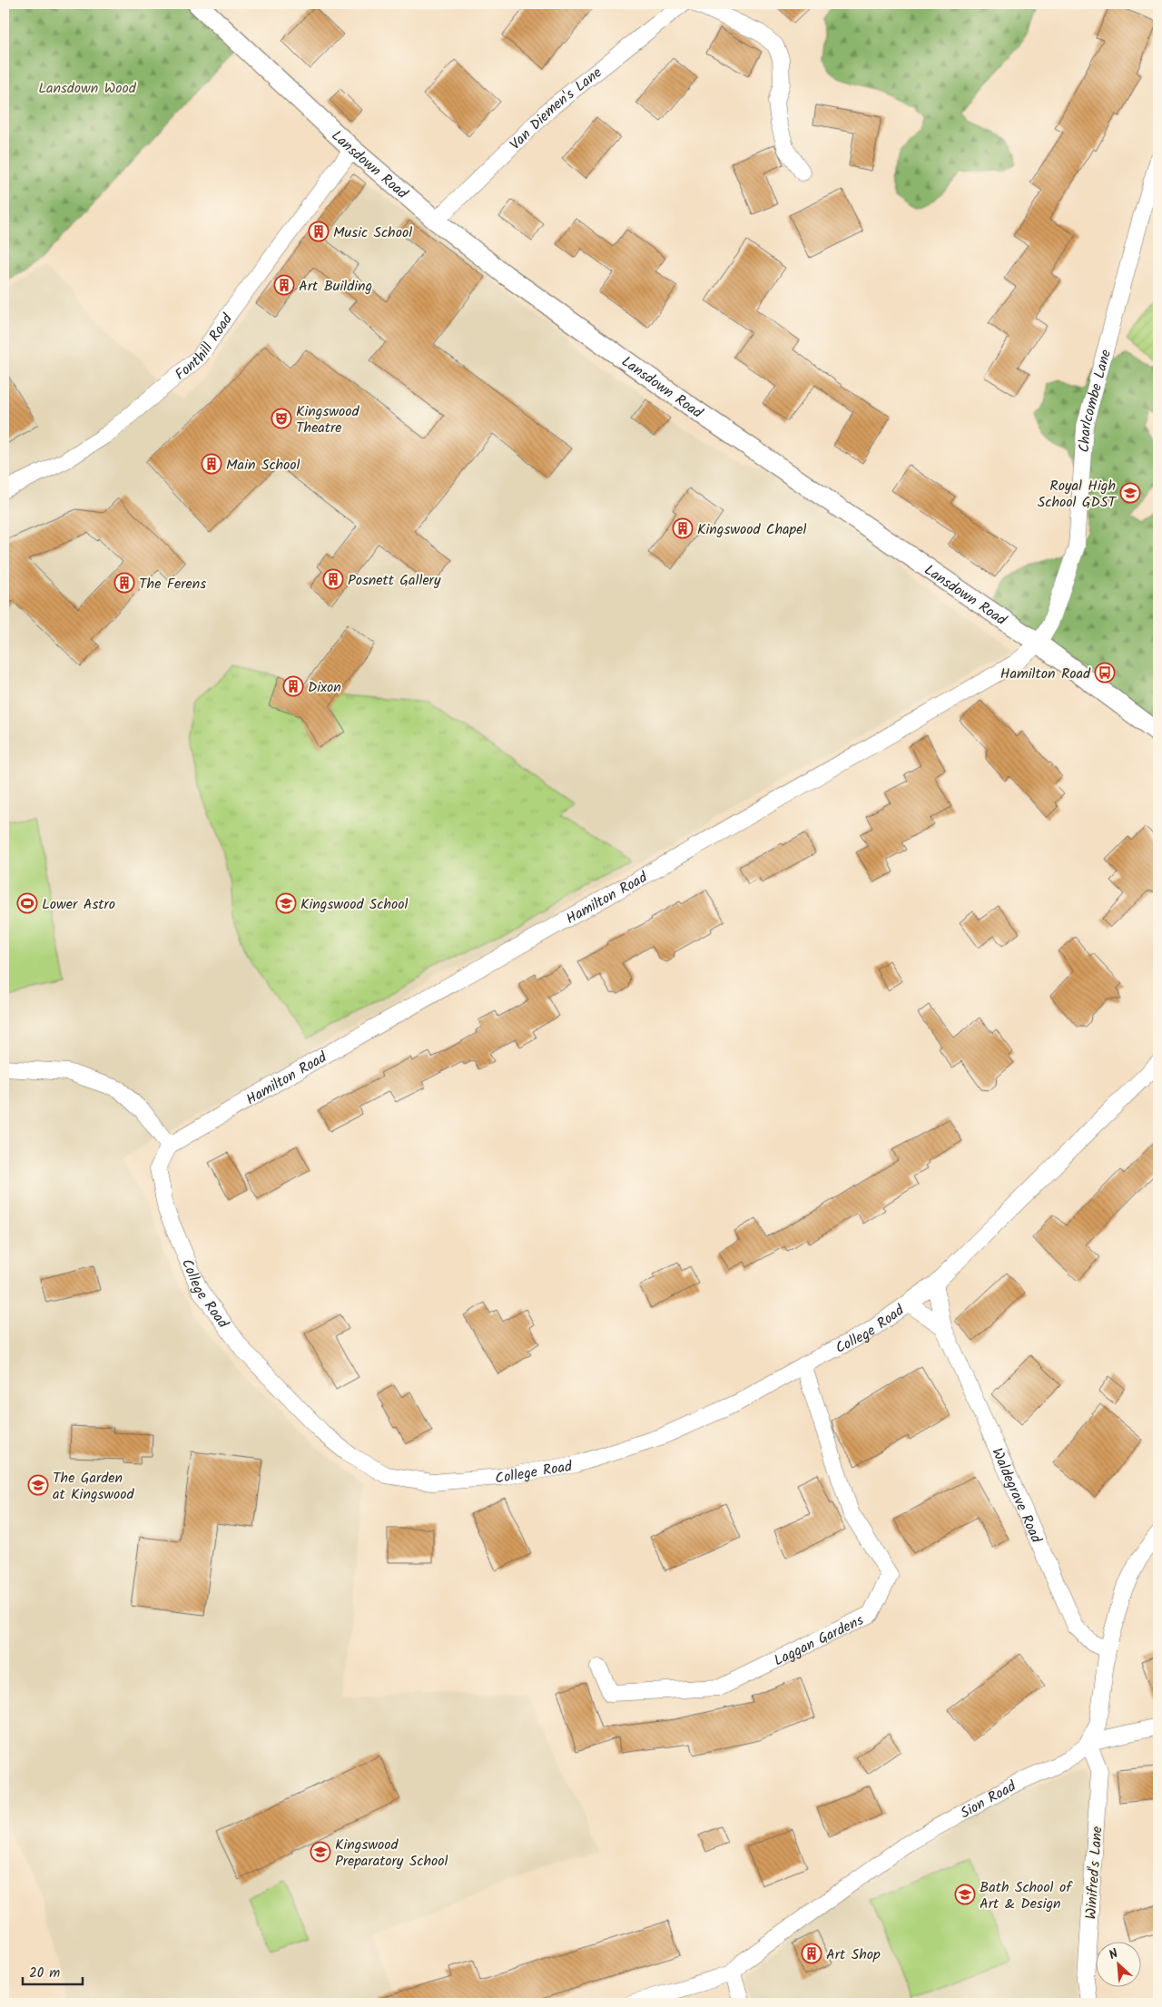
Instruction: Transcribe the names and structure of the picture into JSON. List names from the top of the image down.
{
  "streets": {
    "street": [
      "Van Diemen's Lane",
      "Lansdown Road",
      "Fonthill Road",
      "Charlcombe Lane",
      "Hamilton Road",
      "College Road",
      "Waldegrave Road",
      "Laggan Gardens",
      "Sion Road",
      "Winifred's Lane"
    ]
  },
  "crossings": [
    ["Van Diemen's Lane", "Lansdown Road"],
    ["Lansdown Road", "Fonthill Road"],
    ["Lansdown Road", "Charlcombe Lane"],
    ["Lansdown Road", "Hamilton Road"],
    ["Charlcombe Lane", "Hamilton Road"],
    ["Hamilton Road", "College Road"],
    ["College Road", "Waldegrave Road"],
    ["College Road", "Laggan Gardens"],
    ["Sion Road", "Winifred's Lane"]
  ],
  "parks": ["Lansdown Wood"],
  "places": {
    "building": [
      "Music School",
      "Art Building",
      "Main School",
      "Kingswood Chapel",
      "Posnett Gallery",
      "The Ferens",
      "Dixon",
      "Art Shop"
    ],
    "theatre": ["Kingswood Theatre"],
    "school or university": [
      "Royal High School GDST",
      "Kingswood School",
      "The Garden at Kingswood",
      "Kingswood Preparatory School",
      "Bath School of Art & Design"
    ],
    "bus stop": ["Hamilton Road"],
    "sports": ["Lower Astro"]
  },
  "scale_bar": "20 m",
  "north": "top left"
}
